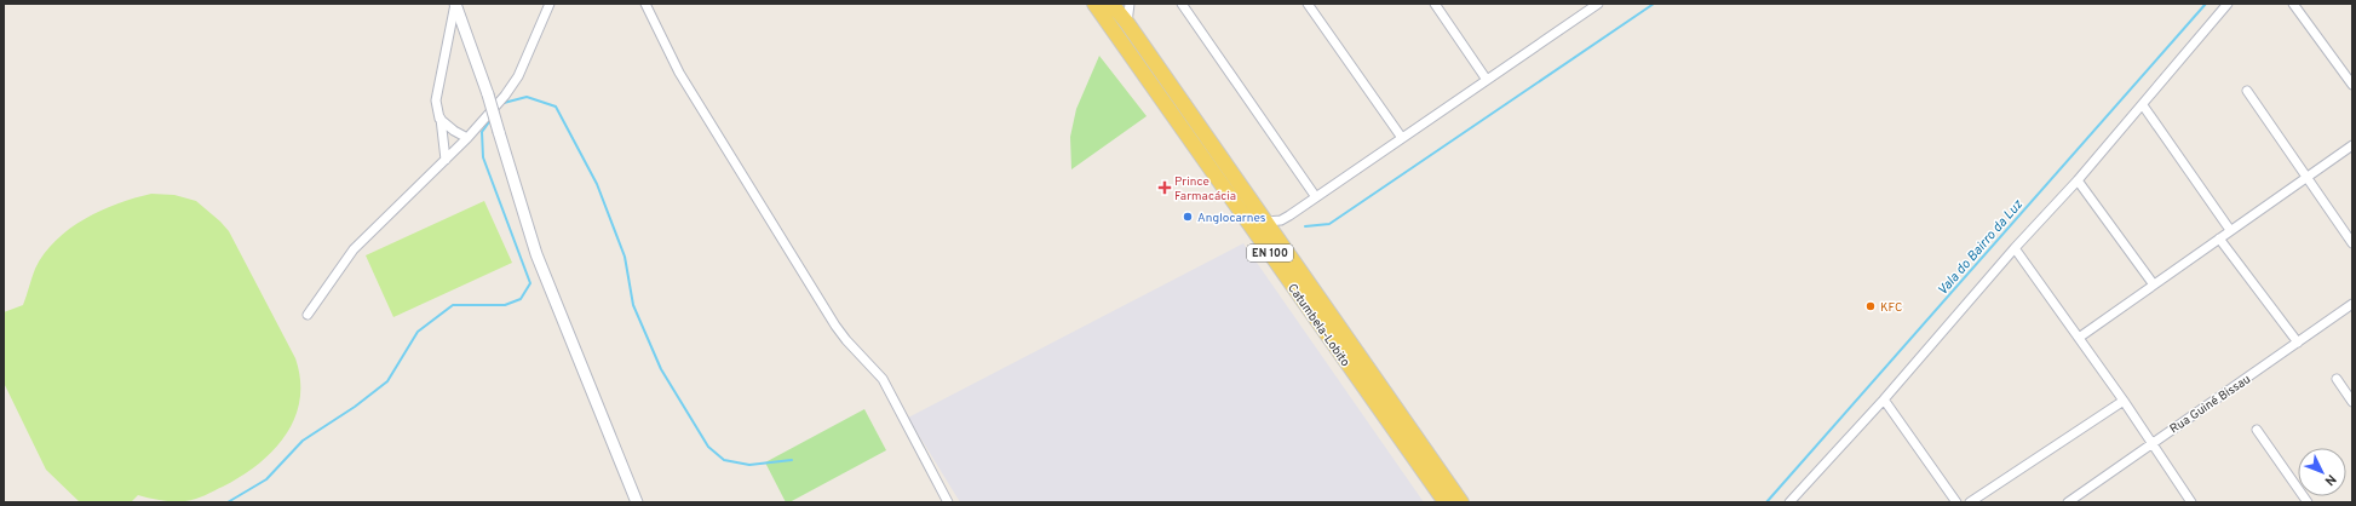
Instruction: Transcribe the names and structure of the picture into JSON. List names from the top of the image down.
{
  "streets": {
    "main road": ["EN 100", "Catumbela-Lobito"],
    "street": ["Rua Guiné Bissau"]
  },
  "water": ["Vala do Bairro da Luz"],
  "places": {
    "health": ["Prince Farmacácia"],
    "other": ["Anglocarnes", "KFC"]
  },
  "north": "bottom right"
}
